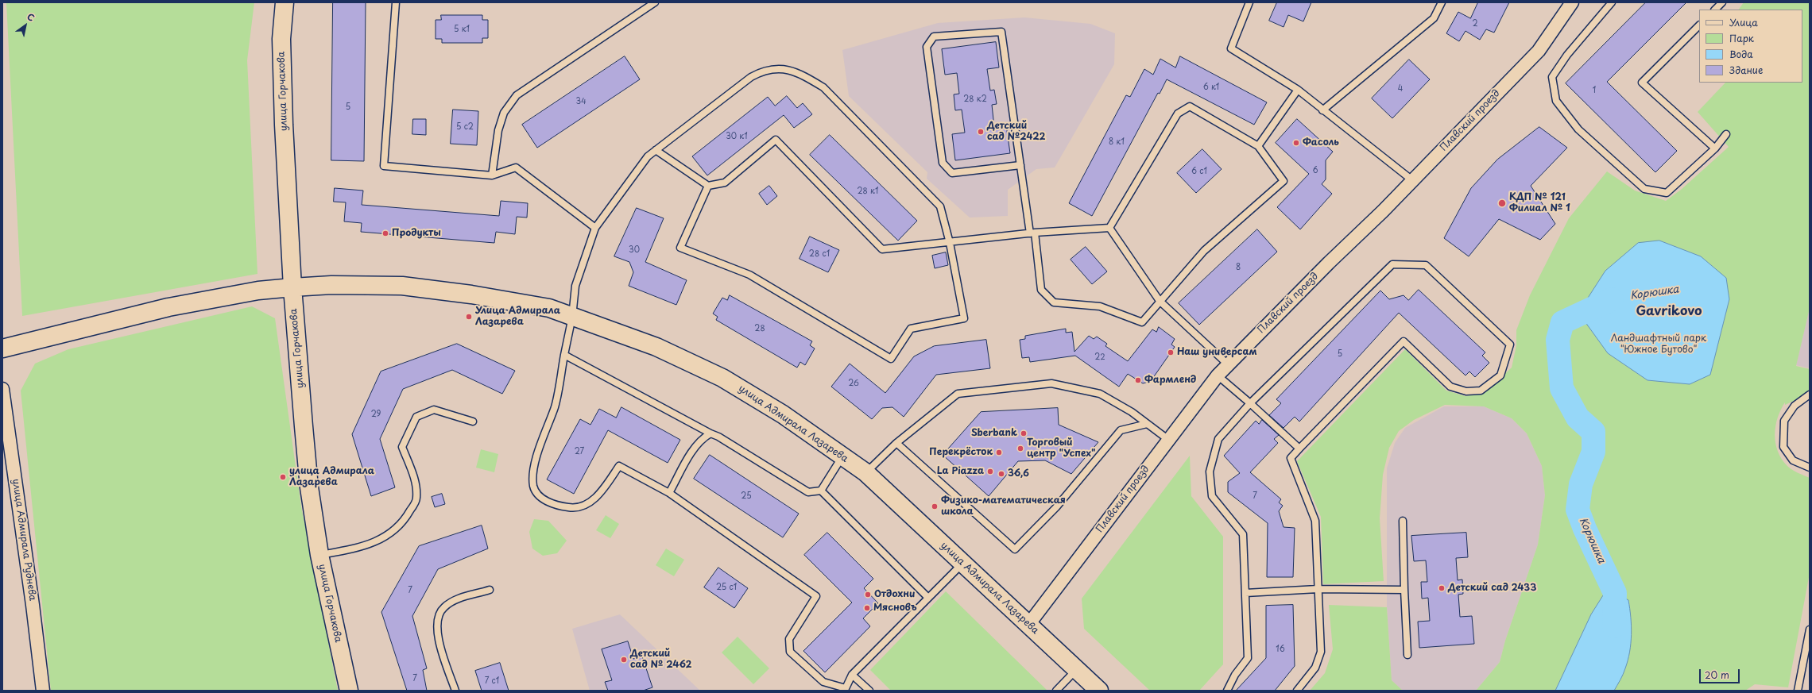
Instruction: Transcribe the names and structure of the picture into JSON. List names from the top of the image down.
{
  "streets": {
    "street": [
      "улица Горчакова",
      "Плавский проезд",
      "улица Адмирала Лазарева",
      "улица Адмирала Руднева"
    ]
  },
  "crossings": [
    ["улица Горчакова", "улица Адмирала Лазарева"],
    ["Плавский проезд", "улица Адмирала Лазарева"]
  ],
  "districts": ["Gavrikovo"],
  "water": ["Корюшка"],
  "parks": ["Ландшафтный парк \"Южное Бутово\""],
  "places": [
    "Детский сад №2422",
    "Фасоль",
    "КДП № 121 Филиал № 1",
    "Продукты",
    "Улица Адмирала Лазарева",
    "Наш универсам",
    "Фармленд",
    "Sberbank",
    "Торговый центр \"Успех\"",
    "Перекрёсток",
    "La Piazza",
    "36,6",
    "улица Адмирала Лазарева",
    "Физико-математическая школа",
    "Детский сад 2433",
    "Отдохни",
    "Мясновъ",
    "Детский сад № 2462"
  ],
  "house_numbers": [
    "2",
    "5 к1",
    "6 к1",
    "4",
    "1",
    "28 к2",
    "34",
    "5",
    "5 с2",
    "30 к1",
    "8 к1",
    "6",
    "6 с1",
    "28 к1",
    "30",
    "28 с1",
    "8",
    "28",
    "5",
    "22",
    "26",
    "29",
    "27",
    "25",
    "7",
    "25 с1",
    "7",
    "16",
    "7",
    "7 с1"
  ],
  "legend": [
    "Улица",
    "Парк",
    "Вода",
    "Здание"
  ],
  "scale_bar": "20 m",
  "north": "top right"
}
